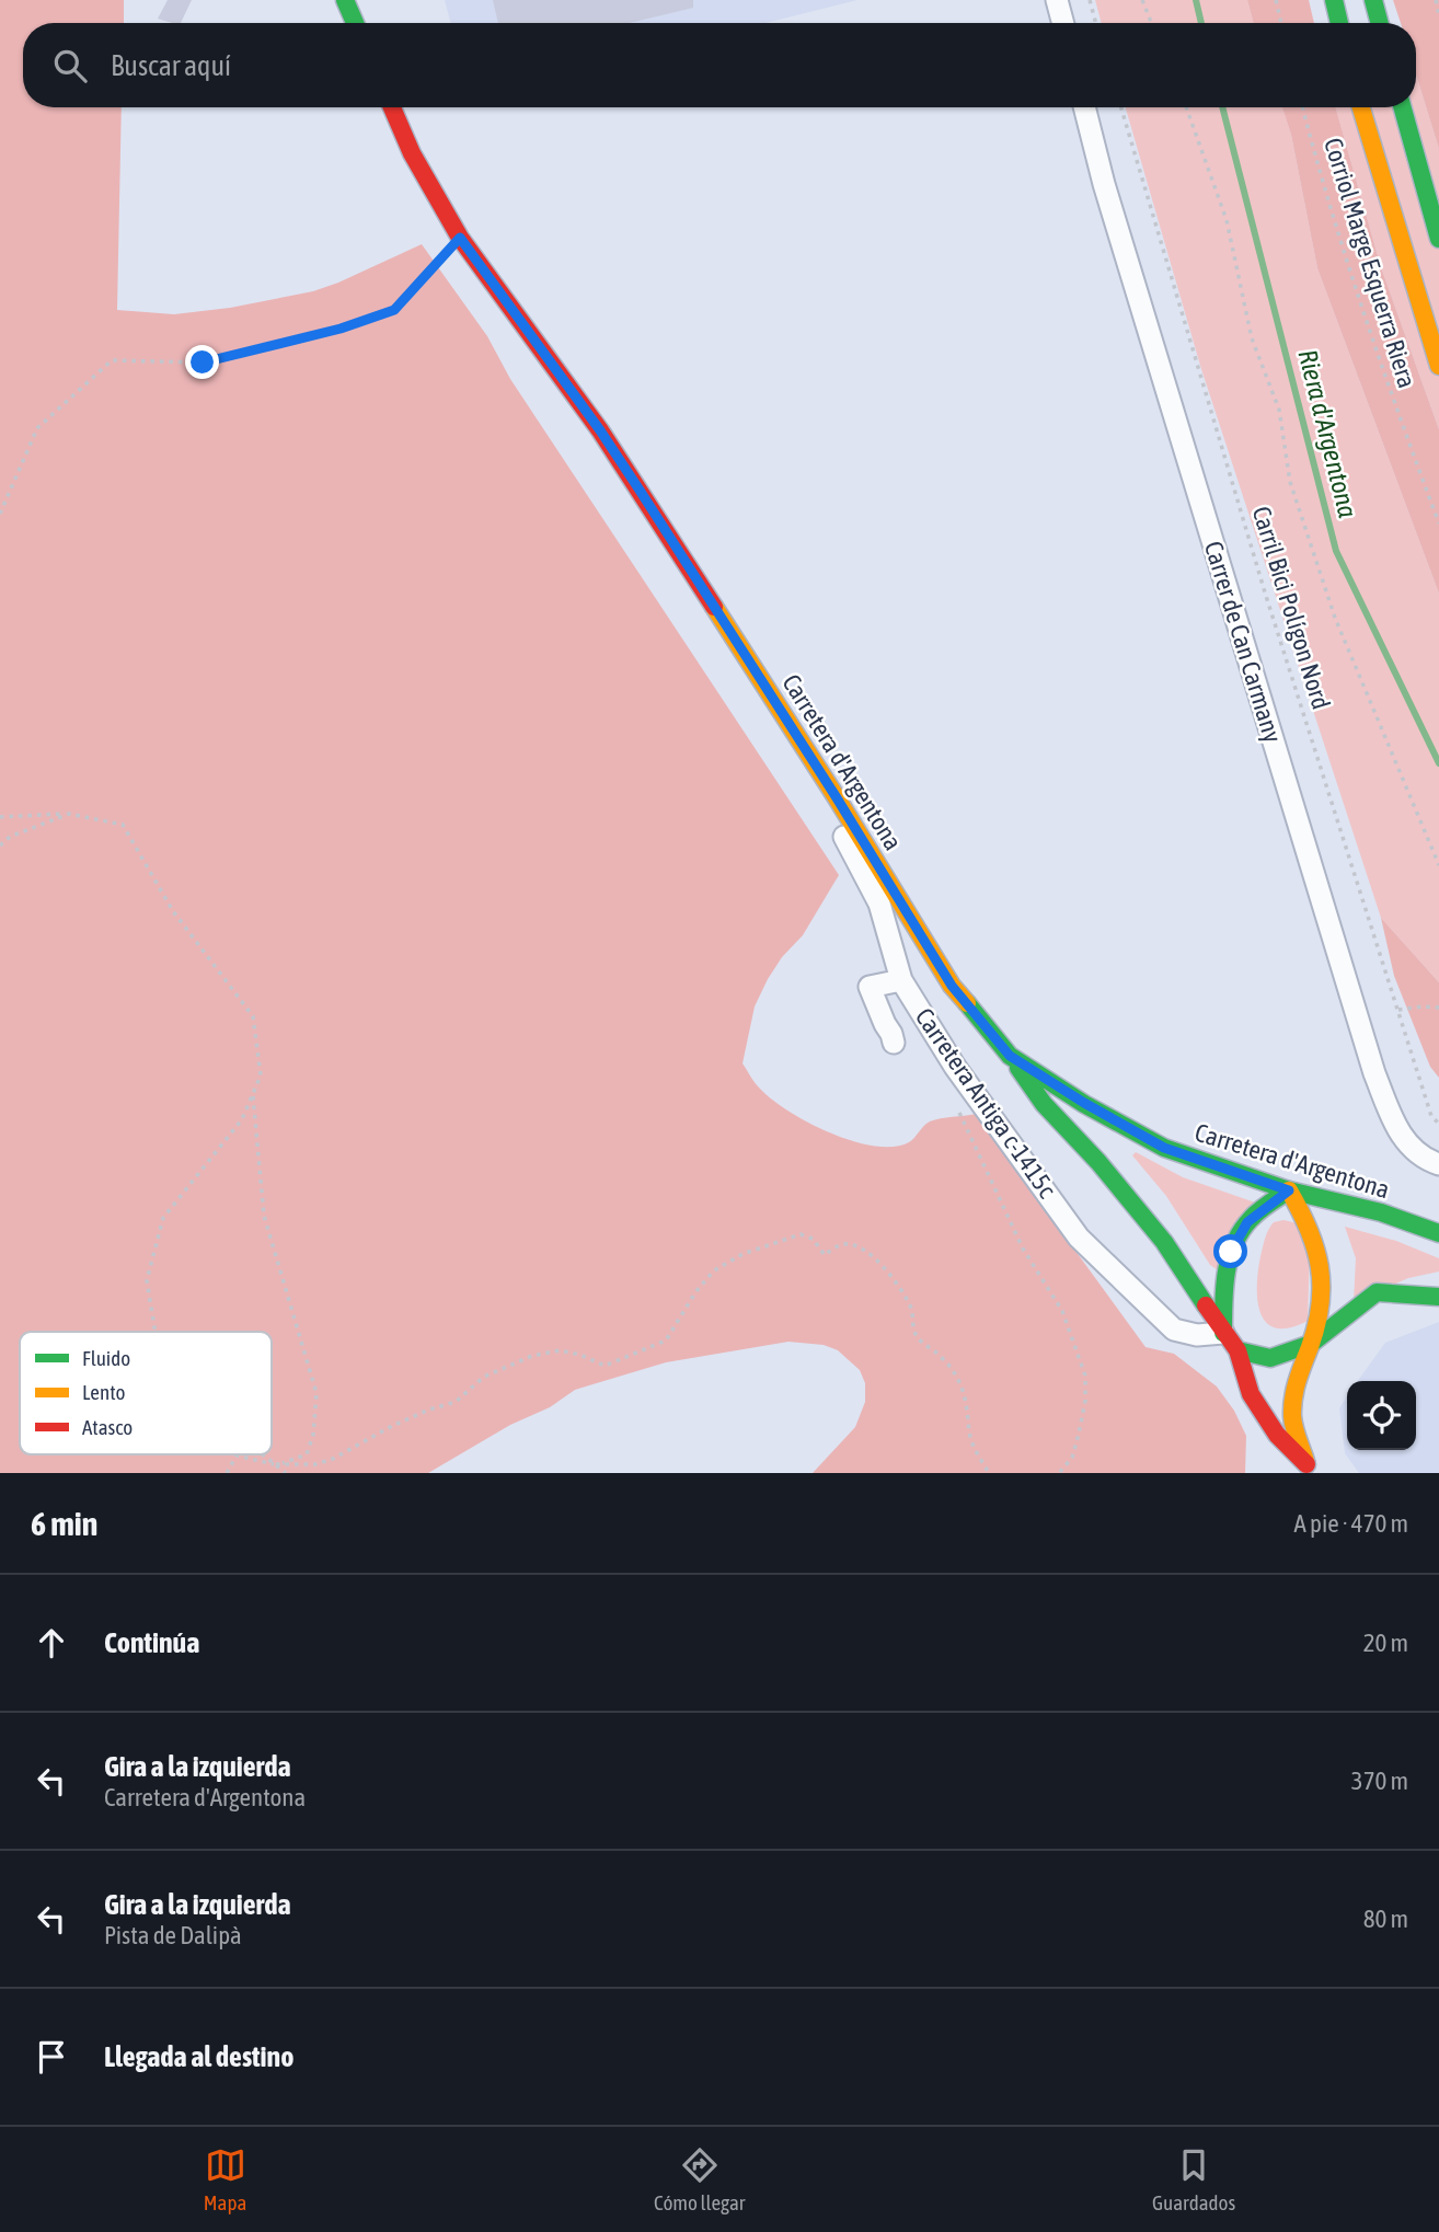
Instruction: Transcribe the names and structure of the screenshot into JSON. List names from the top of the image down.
{
  "streets": {
    "main road": ["Carretera d'Argentona"],
    "street": ["Carrer de Can Carmany", "Carretera Antiga c-1415c"],
    "path": ["Corriol Marge Esquerra Riera", "Carril Bici Polígon Nord"]
  },
  "crossings": [
    ["Carretera d'Argentona", "Carretera Antiga c-1415c"]
  ],
  "water": ["Riera d'Argentona"],
  "legend": ["Fluido", "Lento", "Atasco"],
  "page": {
    "search": "Buscar aquí",
    "heading": ["6 min", "A pie · 470 m"],
    "list": [
      ["Continúa", "20 m"],
      ["Gira a la izquierda", "Carretera d'Argentona", "370 m"],
      ["Gira a la izquierda", "Pista de Dalipà", "80 m"],
      "Llegada al destino"
    ],
    "nav": ["Mapa", "Cómo llegar", "Guardados"]
  }
}
